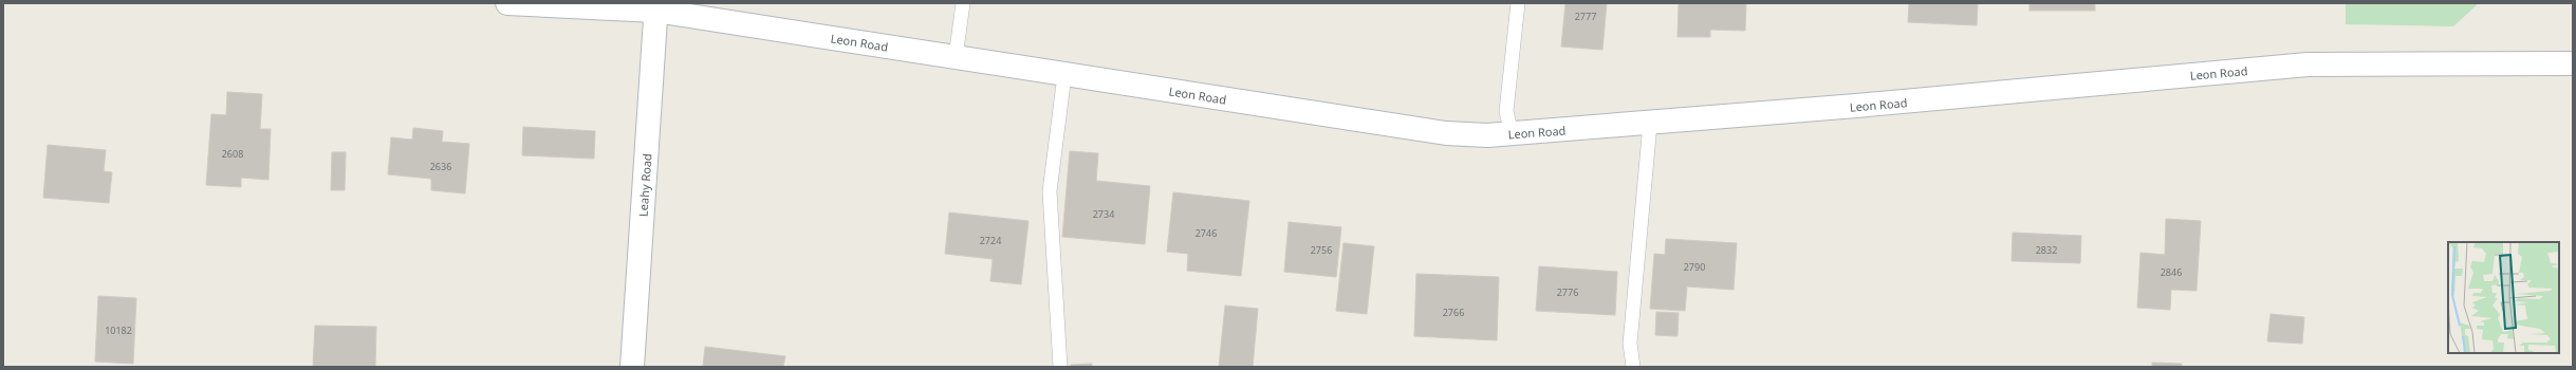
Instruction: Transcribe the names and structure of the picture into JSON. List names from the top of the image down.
{
  "streets": {
    "street": ["Leon Road", "Leahy Road"]
  },
  "crossings": [
    ["Leon Road", "Leahy Road"]
  ],
  "house_numbers": [
    "2777",
    "2608",
    "2636",
    "2734",
    "2746",
    "2724",
    "2756",
    "2832",
    "2790",
    "2846",
    "2776",
    "2766",
    "10182"
  ]
}
